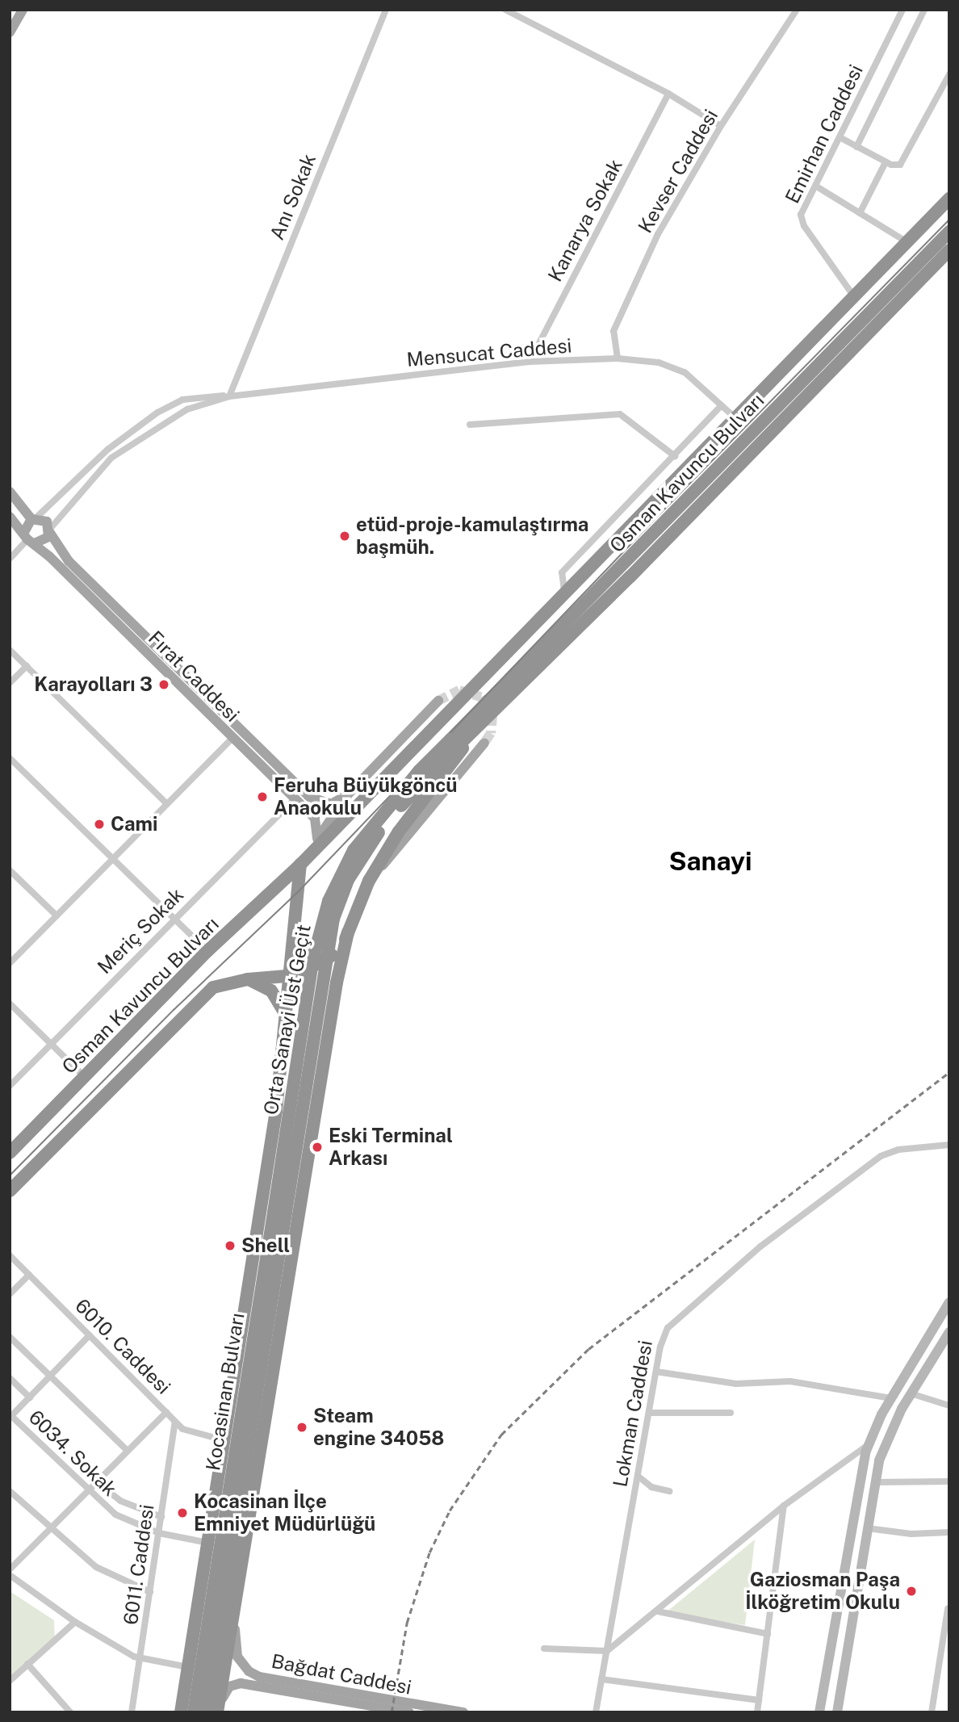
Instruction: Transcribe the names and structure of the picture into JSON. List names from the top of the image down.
{
  "streets": {
    "highway": ["Osman Kavuncu Bulvarı", "Orta Sanayi Üst Geçit", "Kocasinan Bulvarı"],
    "main road": ["Fırat Caddesi", "Bağdat Caddesi"],
    "street": [
      "Emirhan Caddesi",
      "Kevser Caddesi",
      "Anı Sokak",
      "Kanarya Sokak",
      "Mensucat Caddesi",
      "Meriç Sokak",
      "6010. Caddesi",
      "Lokman Caddesi",
      "6034. Sokak",
      "6011. Caddesi"
    ]
  },
  "crossings": [
    ["Kevser Caddesi", "Mensucat Caddesi"],
    ["Anı Sokak", "Mensucat Caddesi"],
    ["Kanarya Sokak", "Mensucat Caddesi"],
    ["Mensucat Caddesi", "Fırat Caddesi"],
    ["Osman Kavuncu Bulvarı", "Orta Sanayi Üst Geçit"],
    ["Fırat Caddesi", "Meriç Sokak"],
    ["Orta Sanayi Üst Geçit", "Kocasinan Bulvarı"],
    ["6010. Caddesi", "6011. Caddesi"],
    ["6034. Sokak", "6011. Caddesi"]
  ],
  "districts": ["Sanayi"],
  "places": [
    "etüd-proje-kamulaştırma başmüh.",
    "Karayolları 3",
    "Feruha Büyükgöncü Anaokulu",
    "Cami",
    "Eski Terminal Arkası",
    "Shell",
    "Steam engine 34058",
    "Kocasinan İlçe Emniyet Müdürlüğü",
    "Gaziosman Paşa İlköğretim Okulu"
  ]
}
